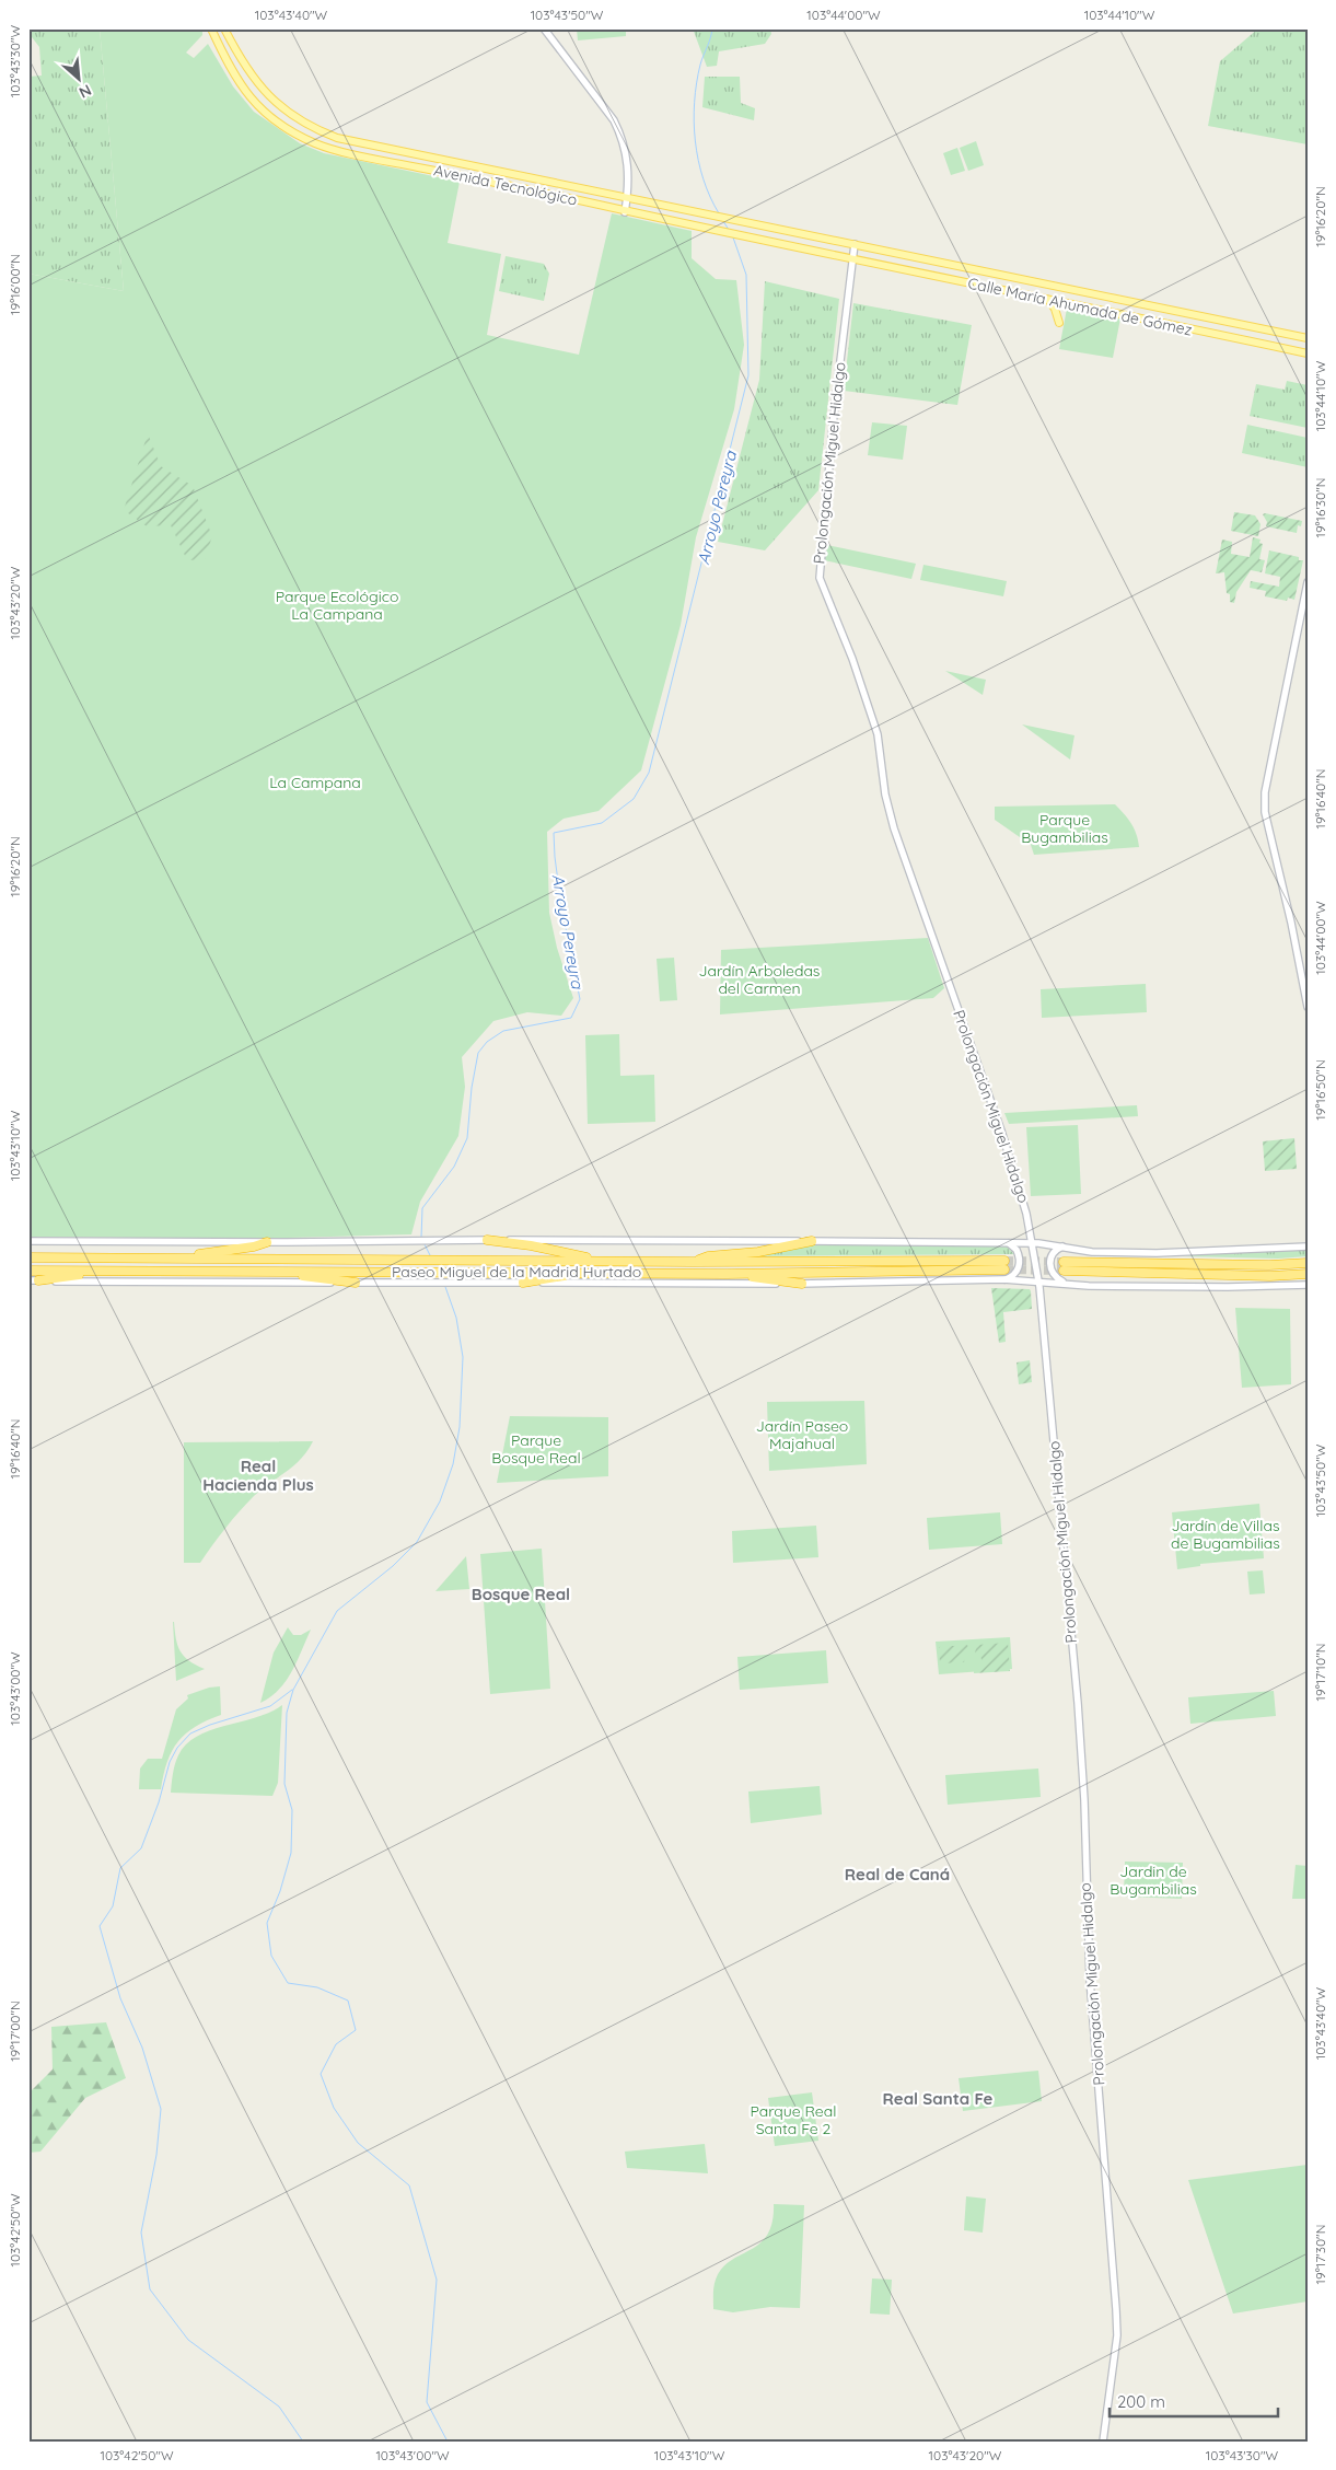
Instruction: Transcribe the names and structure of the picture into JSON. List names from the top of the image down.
{
  "streets": {
    "highway": ["Paseo Miguel de la Madrid Hurtado"],
    "main road": ["Avenida Tecnológico", "Calle María Ahumada de Gómez"],
    "street": ["Prolongación Miguel Hidalgo"]
  },
  "crossings": [
    ["Avenida Tecnológico", "Calle María Ahumada de Gómez"],
    ["Avenida Tecnológico", "Prolongación Miguel Hidalgo"],
    ["Calle María Ahumada de Gómez", "Prolongación Miguel Hidalgo"]
  ],
  "districts": [
    "Real Hacienda Plus",
    "Bosque Real",
    "Real de Caná",
    "Real Santa Fe"
  ],
  "water": ["Arroyo Pereyra"],
  "parks": [
    "Parque Ecológico La Campana",
    "La Campana",
    "Parque Bugambilias",
    "Jardín Arboledas del Carmen",
    "Jardín Paseo Majahual",
    "Parque Bosque Real",
    "Jardín de Villas de Bugambilias",
    "Jardin de Bugambilias",
    "Parque Real Santa Fe 2"
  ],
  "scale_bar": "200 m",
  "north": "bottom right",
  "coordinates": [
    "103°43'40\"W",
    "103°43'50\"W",
    "103°44'00\"W",
    "103°44'10\"W",
    "103°43'30\"W",
    "19°16'20\"N",
    "19°16'00\"N",
    "19°16'30\"N",
    "103°43'20\"W",
    "19°16'40\"N",
    "19°16'50\"N",
    "103°43'10\"W",
    "19°17'10\"N",
    "103°43'00\"W",
    "19°17'00\"N",
    "103°42'50\"W",
    "19°17'30\"N"
  ]
}
